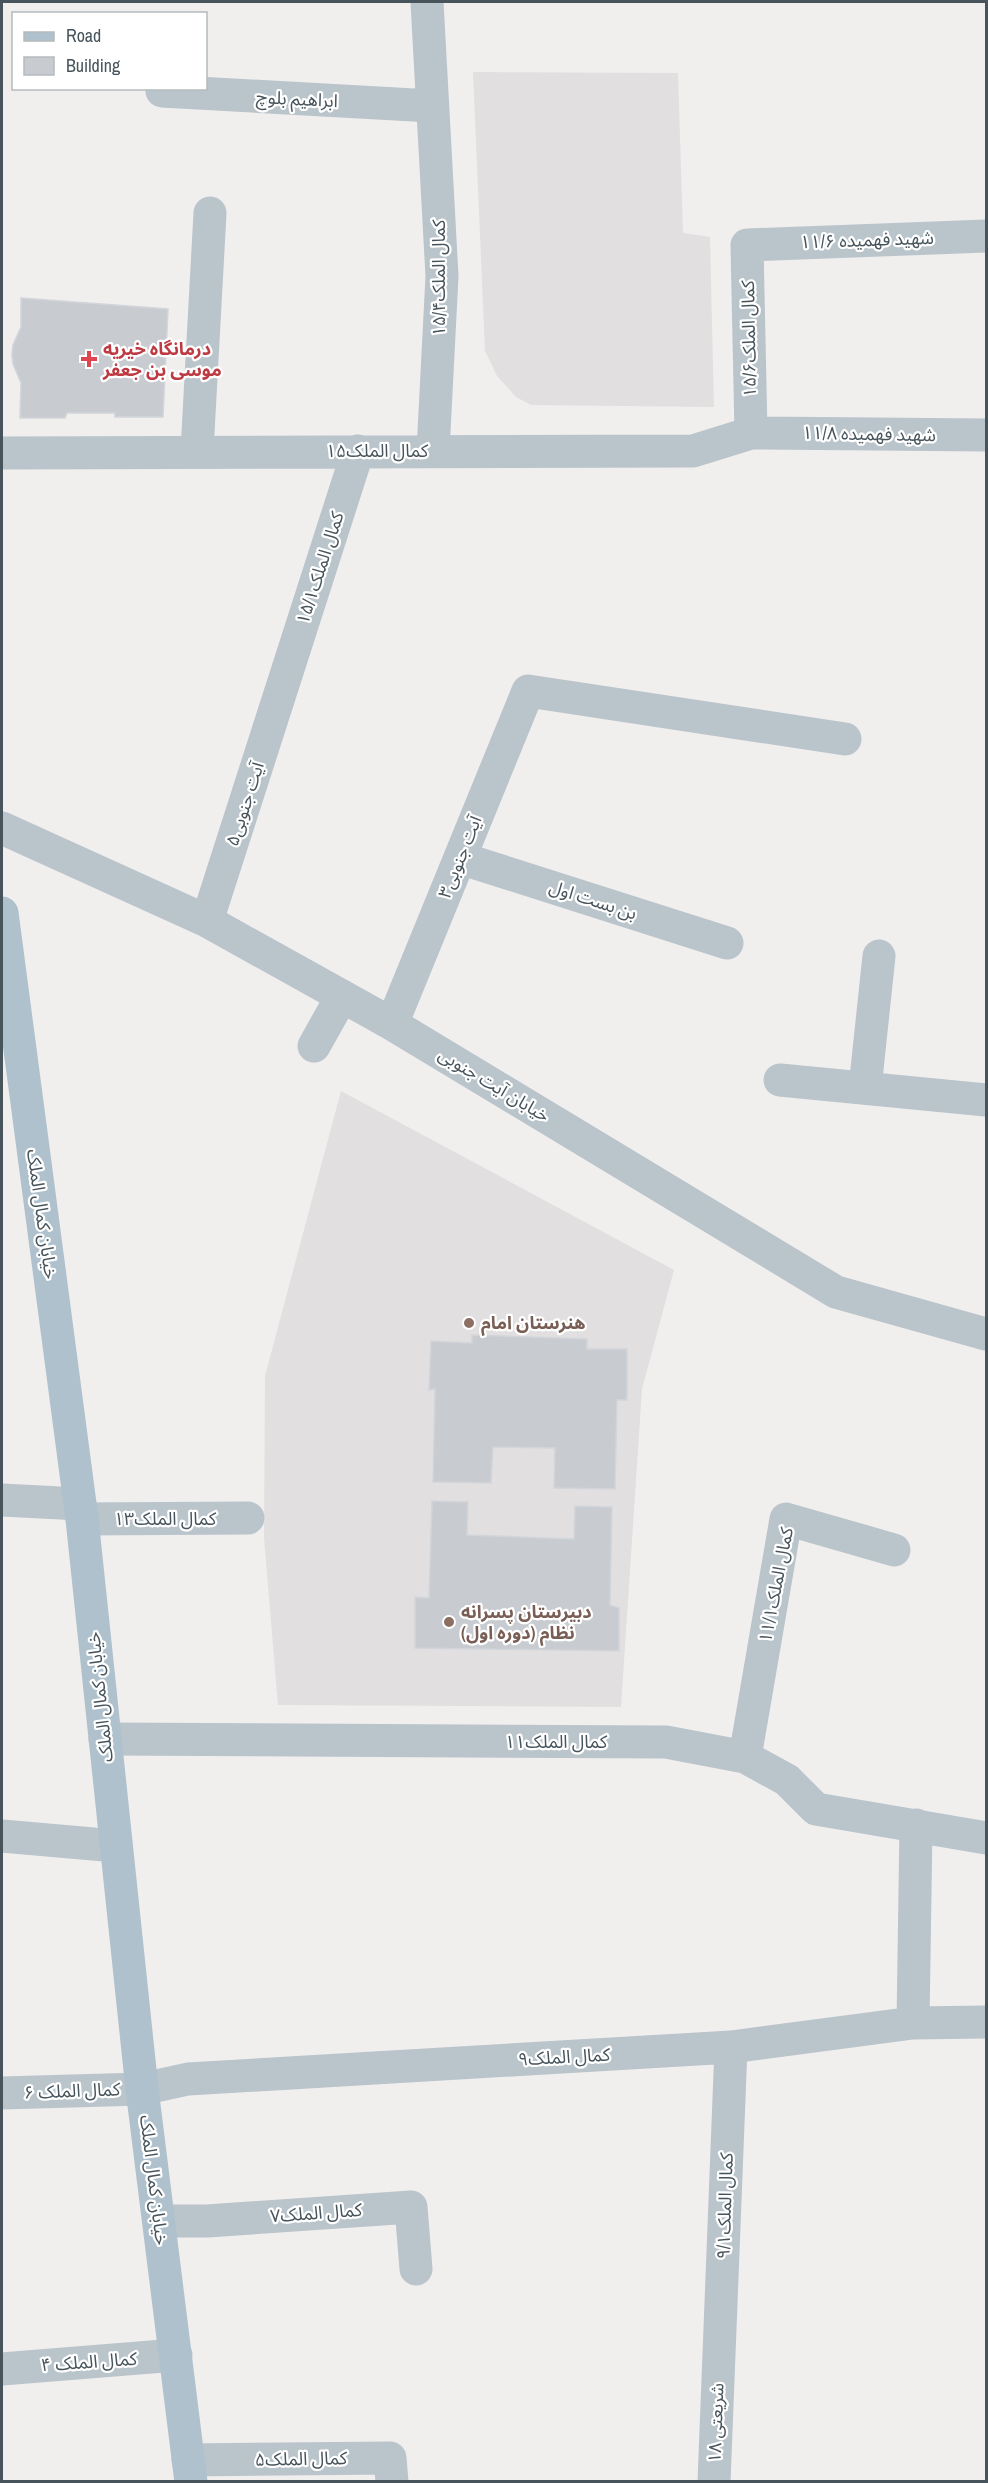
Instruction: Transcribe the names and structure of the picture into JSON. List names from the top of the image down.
{
  "streets": {
    "main road": ["خیابان کمال الملک"],
    "street": [
      "ابراهیم بلوچ",
      "شهید فهمیده ۱۱/۶",
      "کمال الملک۱۵/۴",
      "کمال الملک۱۵/۶",
      "شهید فهمیده ۱۱/۸",
      "کمال الملک۱۵",
      "کمال الملک۱۵/۱",
      "آیت جنوبی۵",
      "آیت جنوبی۳",
      "بن بست اول",
      "خیابان آیت جنوبی",
      "کمال الملک۱۳",
      "کمال الملک۱۱/۱",
      "کمال الملک۱۱",
      "کمال الملک۹",
      "کمال الملک ۶",
      "کمال الملک۹/۱",
      "کمال الملک۷",
      "کمال الملک ۴",
      "شریعتی ۱۸",
      "کمال الملک۵"
    ]
  },
  "crossings": [
    ["ابراهیم بلوچ", "کمال الملک۱۵/۴"],
    ["شهید فهمیده ۱۱/۶", "کمال الملک۱۵/۶"],
    ["کمال الملک۱۵/۴", "کمال الملک۱۵"],
    ["کمال الملک۱۵/۶", "شهید فهمیده ۱۱/۸"],
    ["کمال الملک۱۵/۶", "کمال الملک۱۵"],
    ["شهید فهمیده ۱۱/۸", "کمال الملک۱۵"],
    ["کمال الملک۱۵", "کمال الملک۱۵/۱"],
    ["کمال الملک۱۵/۱", "آیت جنوبی۵"],
    ["آیت جنوبی۵", "خیابان آیت جنوبی"],
    ["آیت جنوبی۳", "بن بست اول"],
    ["آیت جنوبی۳", "خیابان آیت جنوبی"],
    ["خیابان کمال الملک", "کمال الملک۱۳"],
    ["خیابان کمال الملک", "کمال الملک۱۱"],
    ["خیابان کمال الملک", "کمال الملک۹"],
    ["خیابان کمال الملک", "کمال الملک ۶"],
    ["خیابان کمال الملک", "کمال الملک۷"],
    ["خیابان کمال الملک", "کمال الملک ۴"],
    ["خیابان کمال الملک", "کمال الملک۵"],
    ["کمال الملک۱۱/۱", "کمال الملک۱۱"],
    ["کمال الملک۹", "کمال الملک ۶"],
    ["کمال الملک۹", "کمال الملک۹/۱"],
    ["کمال الملک۹/۱", "شریعتی ۱۸"]
  ],
  "places": {
    "health": ["درمانگاه خیریه موسی بن جعفر"],
    "other": ["هنرستان امام", "دبیرستان پسرانه نظام (دوره اول)"]
  },
  "legend": ["Road", "Building"]
}
